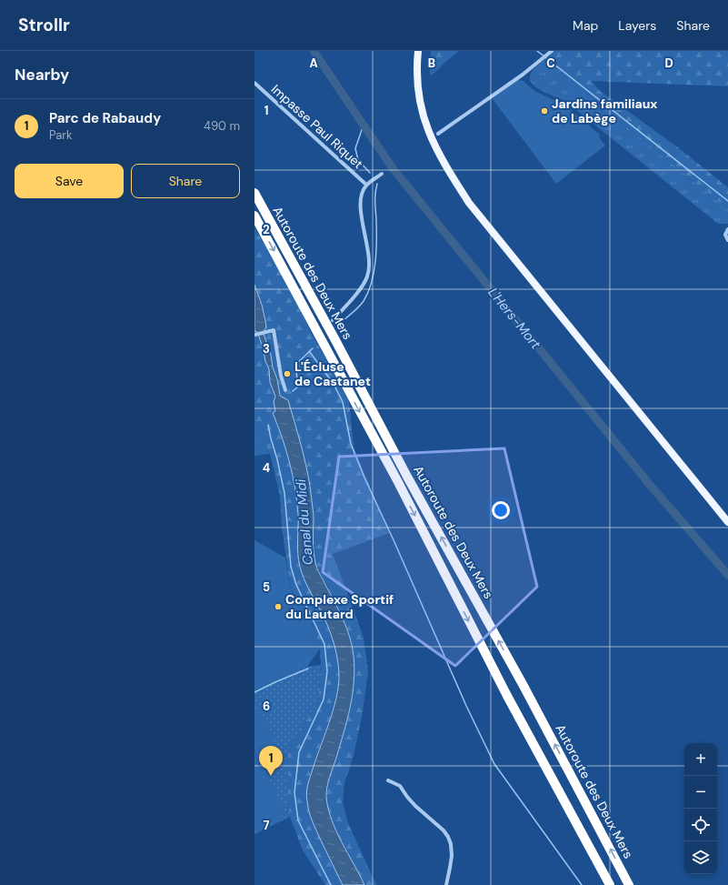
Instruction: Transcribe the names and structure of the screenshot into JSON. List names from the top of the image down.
{
  "streets": {
    "highway": ["Autoroute des Deux Mers"],
    "street": ["Impasse Paul Riquet"]
  },
  "water": ["L'Hers-Mort", "Canal du Midi"],
  "places": ["Jardins familiaux de Labège", "L'Écluse de Castanet", "Complexe Sportif du Lautard"],
  "page": {
    "header": "Strollr",
    "nav": ["Map", "Layers", "Share"],
    "heading": "Nearby",
    "list": [
      {
        "mark": "1",
        "name": "Parc de Rabaudy",
        "note": "Park",
        "value": "490 m"
      }
    ],
    "buttons": ["Save", "Share"],
    "map_buttons": ["+", "−"],
    "pins": "1"
  },
  "grid": {
    "columns": [
      "A",
      "B",
      "C",
      "D"
    ],
    "rows": [
      "1",
      "2",
      "3",
      "4",
      "5",
      "6",
      "7"
    ]
  }
}
